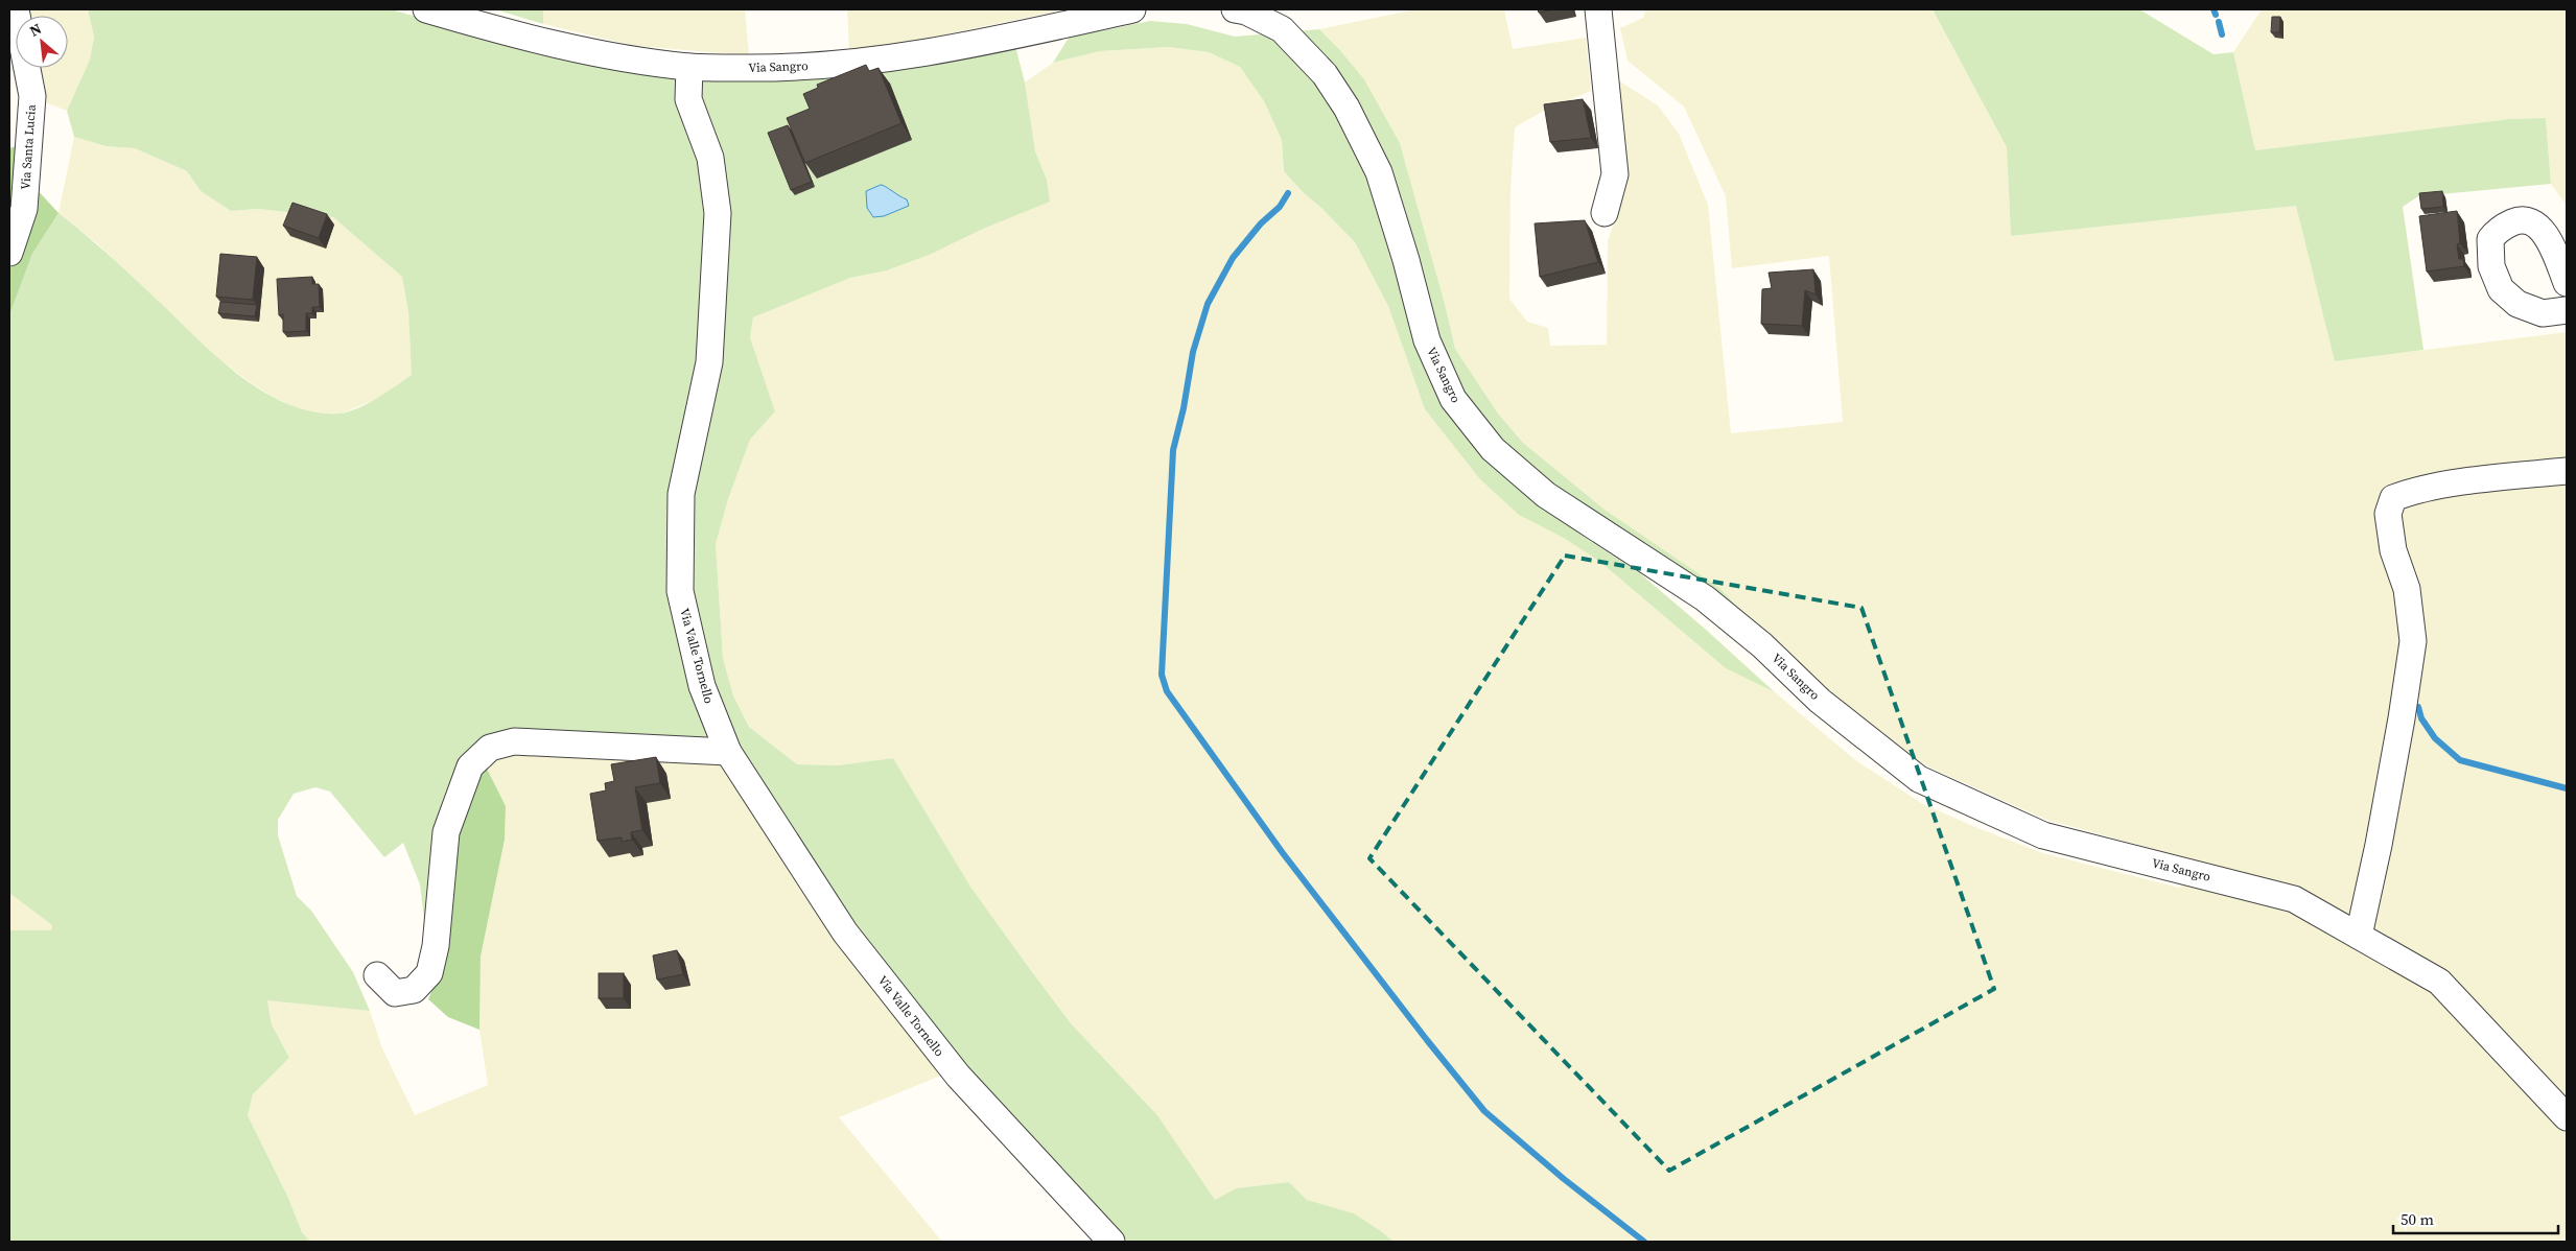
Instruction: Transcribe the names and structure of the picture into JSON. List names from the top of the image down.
{
  "streets": {
    "street": ["Via Sangro", "Via Santa Lucia", "Via Valle Tornello"]
  },
  "crossings": [
    ["Via Sangro", "Via Valle Tornello"]
  ],
  "scale_bar": "50 m",
  "north": "top left"
}
